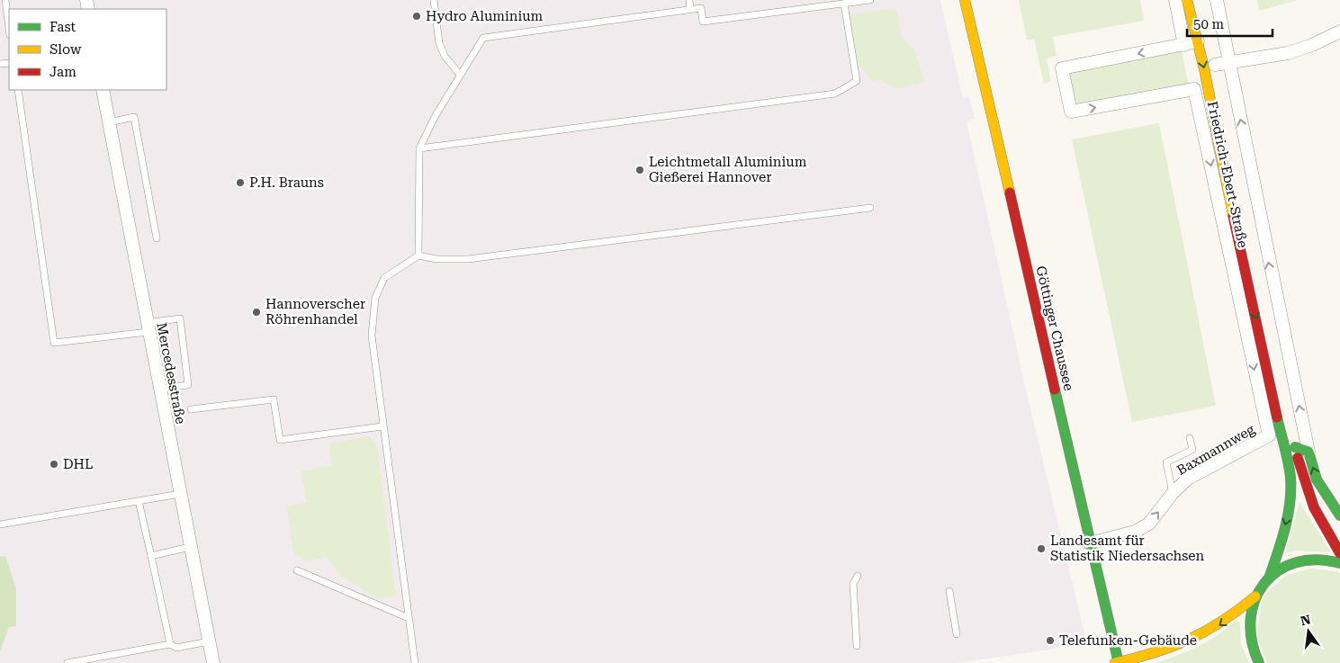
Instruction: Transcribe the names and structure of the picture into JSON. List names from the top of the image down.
{
  "streets": {
    "main road": ["Friedrich-Ebert-Straße", "Göttinger Chaussee"],
    "street": ["Mercedesstraße", "Baxmannweg"]
  },
  "crossings": [
    ["Friedrich-Ebert-Straße", "Baxmannweg"],
    ["Göttinger Chaussee", "Baxmannweg"]
  ],
  "one_way": ["Baxmannweg"],
  "places": [
    "Hydro Aluminium",
    "Leichtmetall Aluminium Gießerei Hannover",
    "P.H. Brauns",
    "Hannoverscher Röhrenhandel",
    "DHL",
    "Landesamt für Statistik Niedersachsen",
    "Telefunken-Gebäude"
  ],
  "legend": ["Fast", "Slow", "Jam"],
  "scale_bar": "50 m",
  "north": "top"
}
